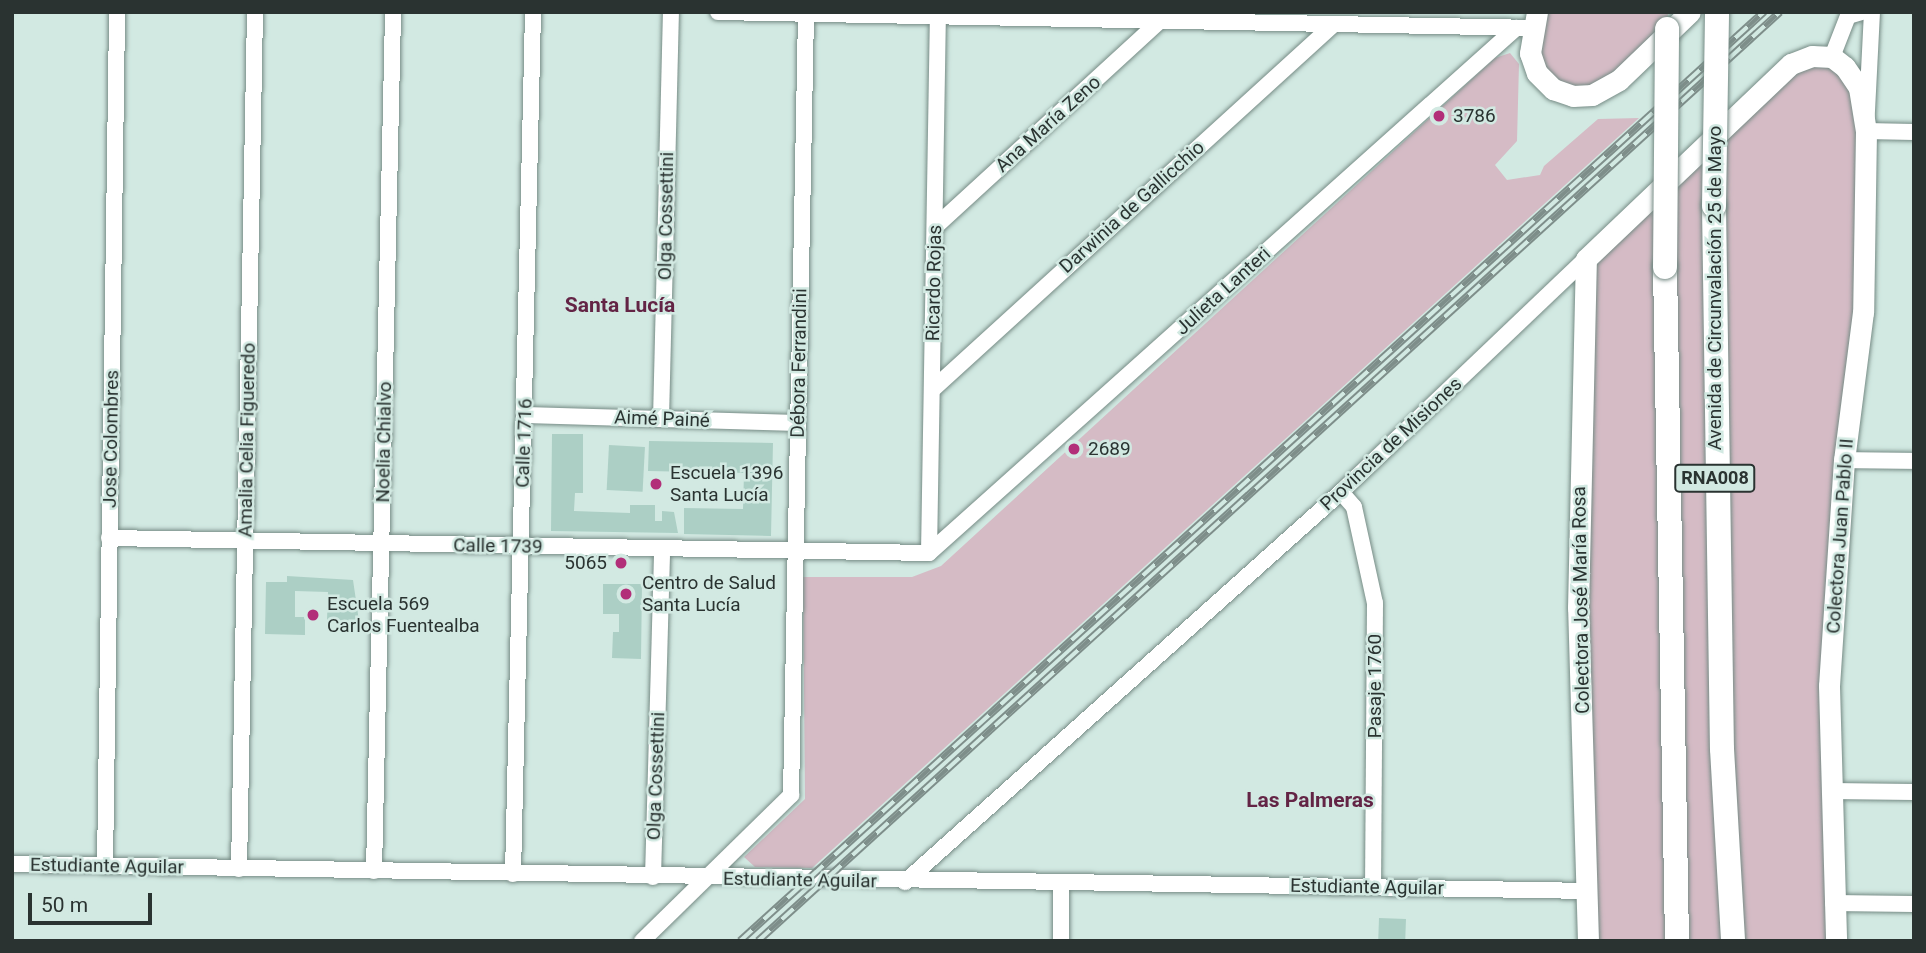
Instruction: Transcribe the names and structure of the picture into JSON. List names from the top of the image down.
{
  "streets": {
    "highway": ["Avenida de Circunvalación 25 de Mayo", "RNA008"],
    "main road": ["Provincia de Misiones", "Colectora Juan Pablo II", "Colectora José María Rosa"],
    "street": [
      "Ana María Zeno",
      "Darwinia de Gallicchio",
      "Olga Cossettini",
      "Ricardo Rojas",
      "Julieta Lanteri",
      "Débora Ferrandini",
      "Aimé Painé",
      "Jose Colombres",
      "Amalia Celia Figueredo",
      "Noelia Chialvo",
      "Calle 1716",
      "Calle 1739",
      "Pasaje 1760",
      "Estudiante Aguilar"
    ]
  },
  "crossings": [
    ["Ana María Zeno", "Ricardo Rojas"],
    ["Darwinia de Gallicchio", "Ricardo Rojas"],
    ["Olga Cossettini", "Aimé Painé"],
    ["Olga Cossettini", "Calle 1739"],
    ["Olga Cossettini", "Estudiante Aguilar"],
    ["Ricardo Rojas", "Julieta Lanteri"],
    ["Ricardo Rojas", "Calle 1739"],
    ["Julieta Lanteri", "Calle 1739"],
    ["Débora Ferrandini", "Aimé Painé"],
    ["Débora Ferrandini", "Calle 1739"],
    ["Débora Ferrandini", "Estudiante Aguilar"],
    ["Aimé Painé", "Calle 1716"],
    ["Jose Colombres", "Calle 1739"],
    ["Jose Colombres", "Estudiante Aguilar"],
    ["Amalia Celia Figueredo", "Calle 1739"],
    ["Amalia Celia Figueredo", "Estudiante Aguilar"],
    ["Noelia Chialvo", "Calle 1739"],
    ["Noelia Chialvo", "Estudiante Aguilar"],
    ["Calle 1716", "Calle 1739"],
    ["Calle 1716", "Estudiante Aguilar"],
    ["Provincia de Misiones", "Colectora Juan Pablo II"],
    ["Provincia de Misiones", "Colectora José María Rosa"],
    ["Provincia de Misiones", "Pasaje 1760"],
    ["Provincia de Misiones", "Estudiante Aguilar"],
    ["Colectora José María Rosa", "Estudiante Aguilar"],
    ["Pasaje 1760", "Estudiante Aguilar"]
  ],
  "districts": ["Santa Lucía", "Las Palmeras"],
  "places": [
    "3786",
    "2689",
    "Escuela 1396 Santa Lucía",
    "5065",
    "Centro de Salud Santa Lucía",
    "Escuela 569 Carlos Fuentealba"
  ],
  "scale_bar": "50 m"
}
